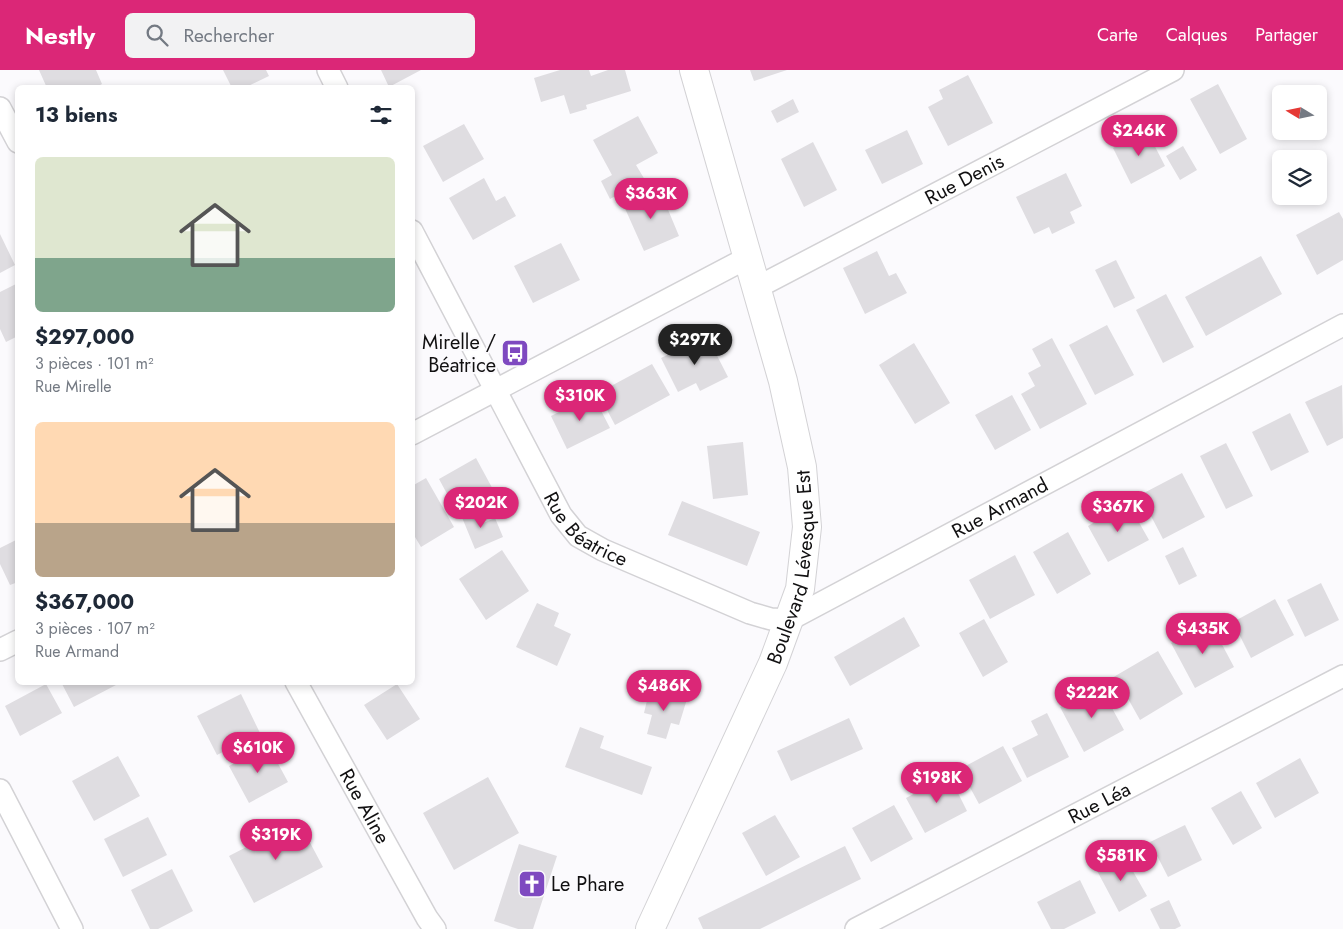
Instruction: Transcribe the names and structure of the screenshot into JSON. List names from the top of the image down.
{
  "streets": {
    "street": [
      "Rue Denis",
      "Rue Armand",
      "Rue Béatrice",
      "Boulevard Lévesque Est",
      "Rue Léa",
      "Rue Aline"
    ]
  },
  "crossings": [
    ["Rue Denis", "Boulevard Lévesque Est"],
    ["Rue Armand", "Rue Béatrice"],
    ["Rue Armand", "Boulevard Lévesque Est"],
    ["Rue Béatrice", "Boulevard Lévesque Est"]
  ],
  "places": {
    "bus stop": ["Mirelle / Béatrice"],
    "church": ["Le Phare"]
  },
  "north": "left",
  "page": {
    "header": "Nestly",
    "search": "Rechercher",
    "nav": ["Carte", "Calques", "Partager"],
    "heading": "13 biens",
    "price": [
      "$246K",
      "$363K",
      "$297K",
      "$310K",
      "$202K",
      "$367K",
      "$435K",
      "$486K",
      "$222K",
      "$610K",
      "$198K",
      "$319K",
      "$581K"
    ],
    "list": [
      {
        "name": "$297,000",
        "note": "3 pièces · 101 m² · Rue Mirelle"
      },
      {
        "name": "$367,000",
        "note": "3 pièces · 107 m² · Rue Armand"
      }
    ]
  }
}
